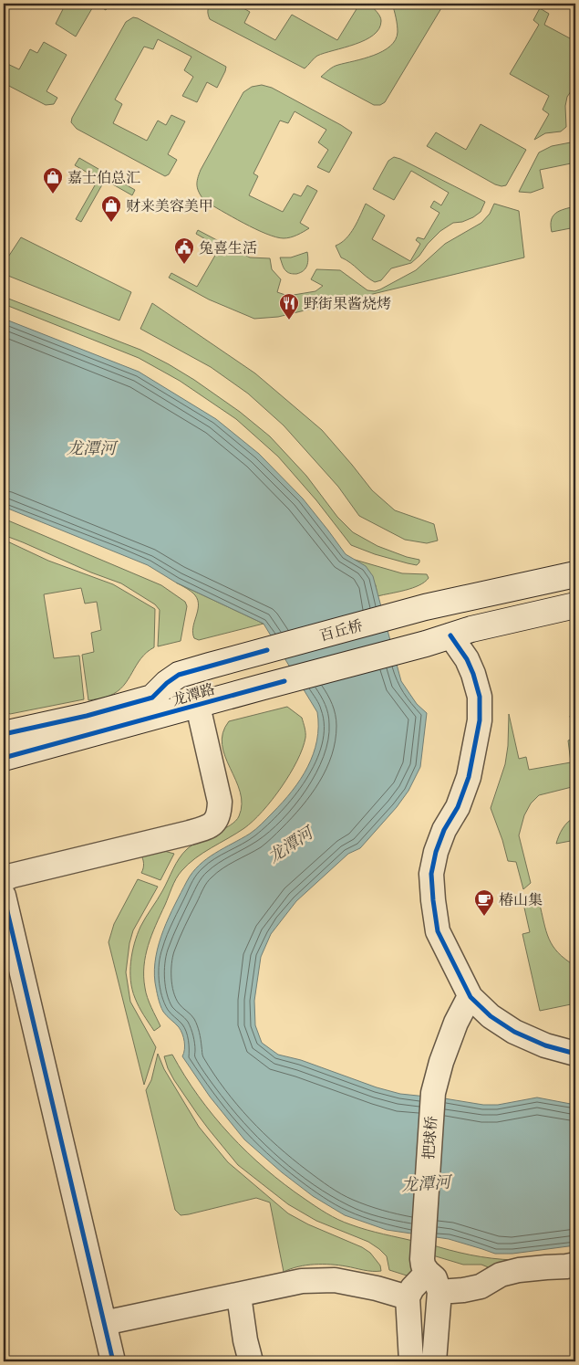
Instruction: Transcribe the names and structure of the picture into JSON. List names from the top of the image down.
{
  "streets": {
    "main road": ["百丘桥", "龙潭路"],
    "street": ["把球桥"]
  },
  "crossings": [
    ["百丘桥", "龙潭路"]
  ],
  "water": ["龙潭河"],
  "places": {
    "shop": ["嘉士伯总汇", "财来美容美甲"],
    "public building": ["兔喜生活"],
    "restaurant": ["野街果酱烧烤"],
    "cafe": ["椿山集"]
  }
}
